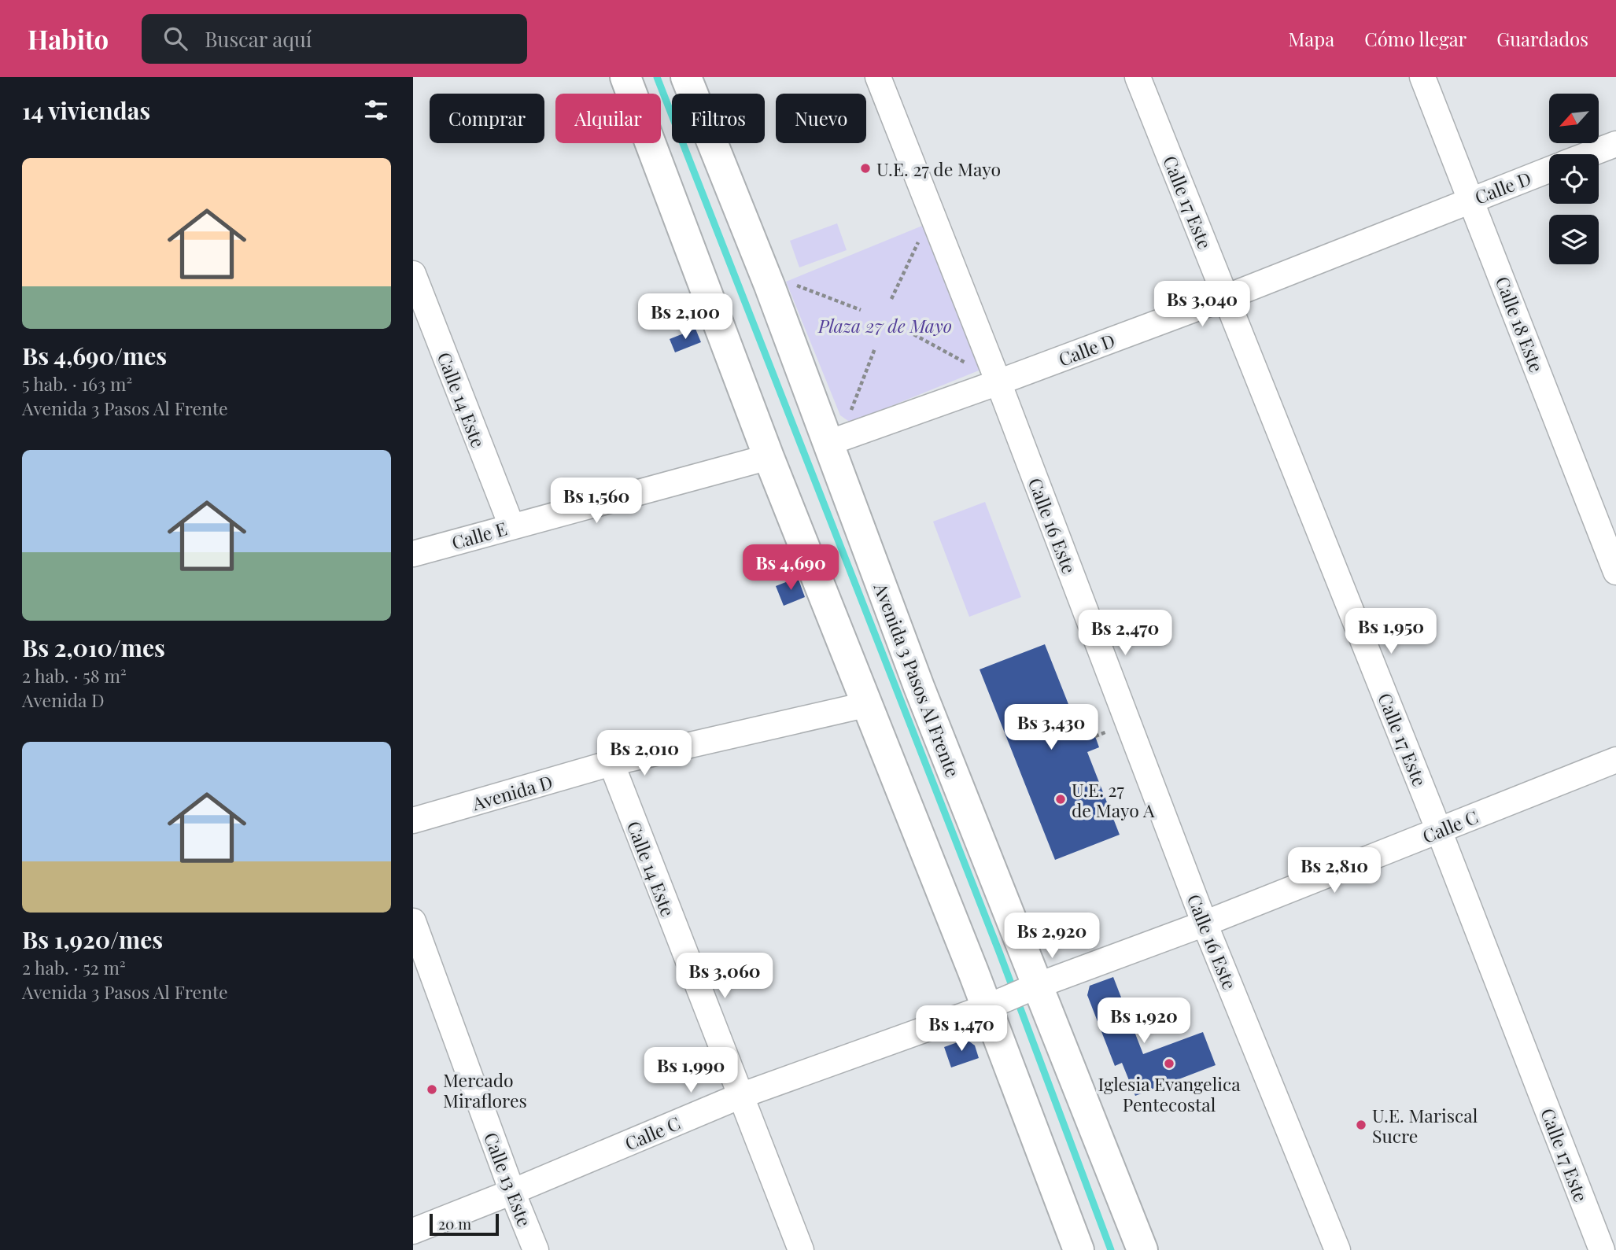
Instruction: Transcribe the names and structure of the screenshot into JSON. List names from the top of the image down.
{
  "streets": {
    "street": [
      "Calle D",
      "Calle 17 Este",
      "Calle 18 Este",
      "Calle 14 Este",
      "Calle 16 Este",
      "Calle E",
      "Avenida 3 Pasos Al Frente",
      "Avenida D",
      "Calle C",
      "Calle 13 Este"
    ]
  },
  "crossings": [
    ["Calle D", "Calle 17 Este"],
    ["Calle D", "Calle 18 Este"],
    ["Calle D", "Calle 16 Este"],
    ["Calle D", "Avenida 3 Pasos Al Frente"],
    ["Calle 17 Este", "Calle C"],
    ["Calle 14 Este", "Calle E"],
    ["Calle 14 Este", "Avenida D"],
    ["Calle 14 Este", "Calle C"],
    ["Calle 16 Este", "Calle C"],
    ["Avenida 3 Pasos Al Frente", "Calle C"],
    ["Calle C", "Calle 13 Este"]
  ],
  "parks": ["Plaza 27 de Mayo"],
  "places": [
    "U.E. 27 de Mayo",
    "U.E. 27 de Mayo A",
    "Iglesia Evangelica Pentecostal",
    "Mercado Miraflores",
    "U.E. Mariscal Sucre"
  ],
  "scale_bar": "20 m",
  "north": "bottom left",
  "page": {
    "header": "Habito",
    "search": "Buscar aquí",
    "nav": ["Mapa", "Cómo llegar", "Guardados"],
    "heading": "14 viviendas",
    "chip": [
      "Comprar",
      "Alquilar",
      "Filtros",
      "Nuevo"
    ],
    "list": [
      {
        "name": "Bs 4,690/mes",
        "note": "5 hab. · 163 m² · Avenida 3 Pasos Al Frente"
      },
      {
        "name": "Bs 2,010/mes",
        "note": "2 hab. · 58 m² · Avenida D"
      },
      {
        "name": "Bs 1,920/mes",
        "note": "2 hab. · 52 m² · Avenida 3 Pasos Al Frente"
      }
    ],
    "price": [
      "Bs 3,040",
      "Bs 2,100",
      "Bs 1,560",
      "Bs 4,690",
      "Bs 1,950",
      "Bs 2,470",
      "Bs 3,430",
      "Bs 2,010",
      "Bs 2,810",
      "Bs 2,920",
      "Bs 3,060",
      "Bs 1,920",
      "Bs 1,470",
      "Bs 1,990"
    ],
    "scale": "20 m"
  }
}
